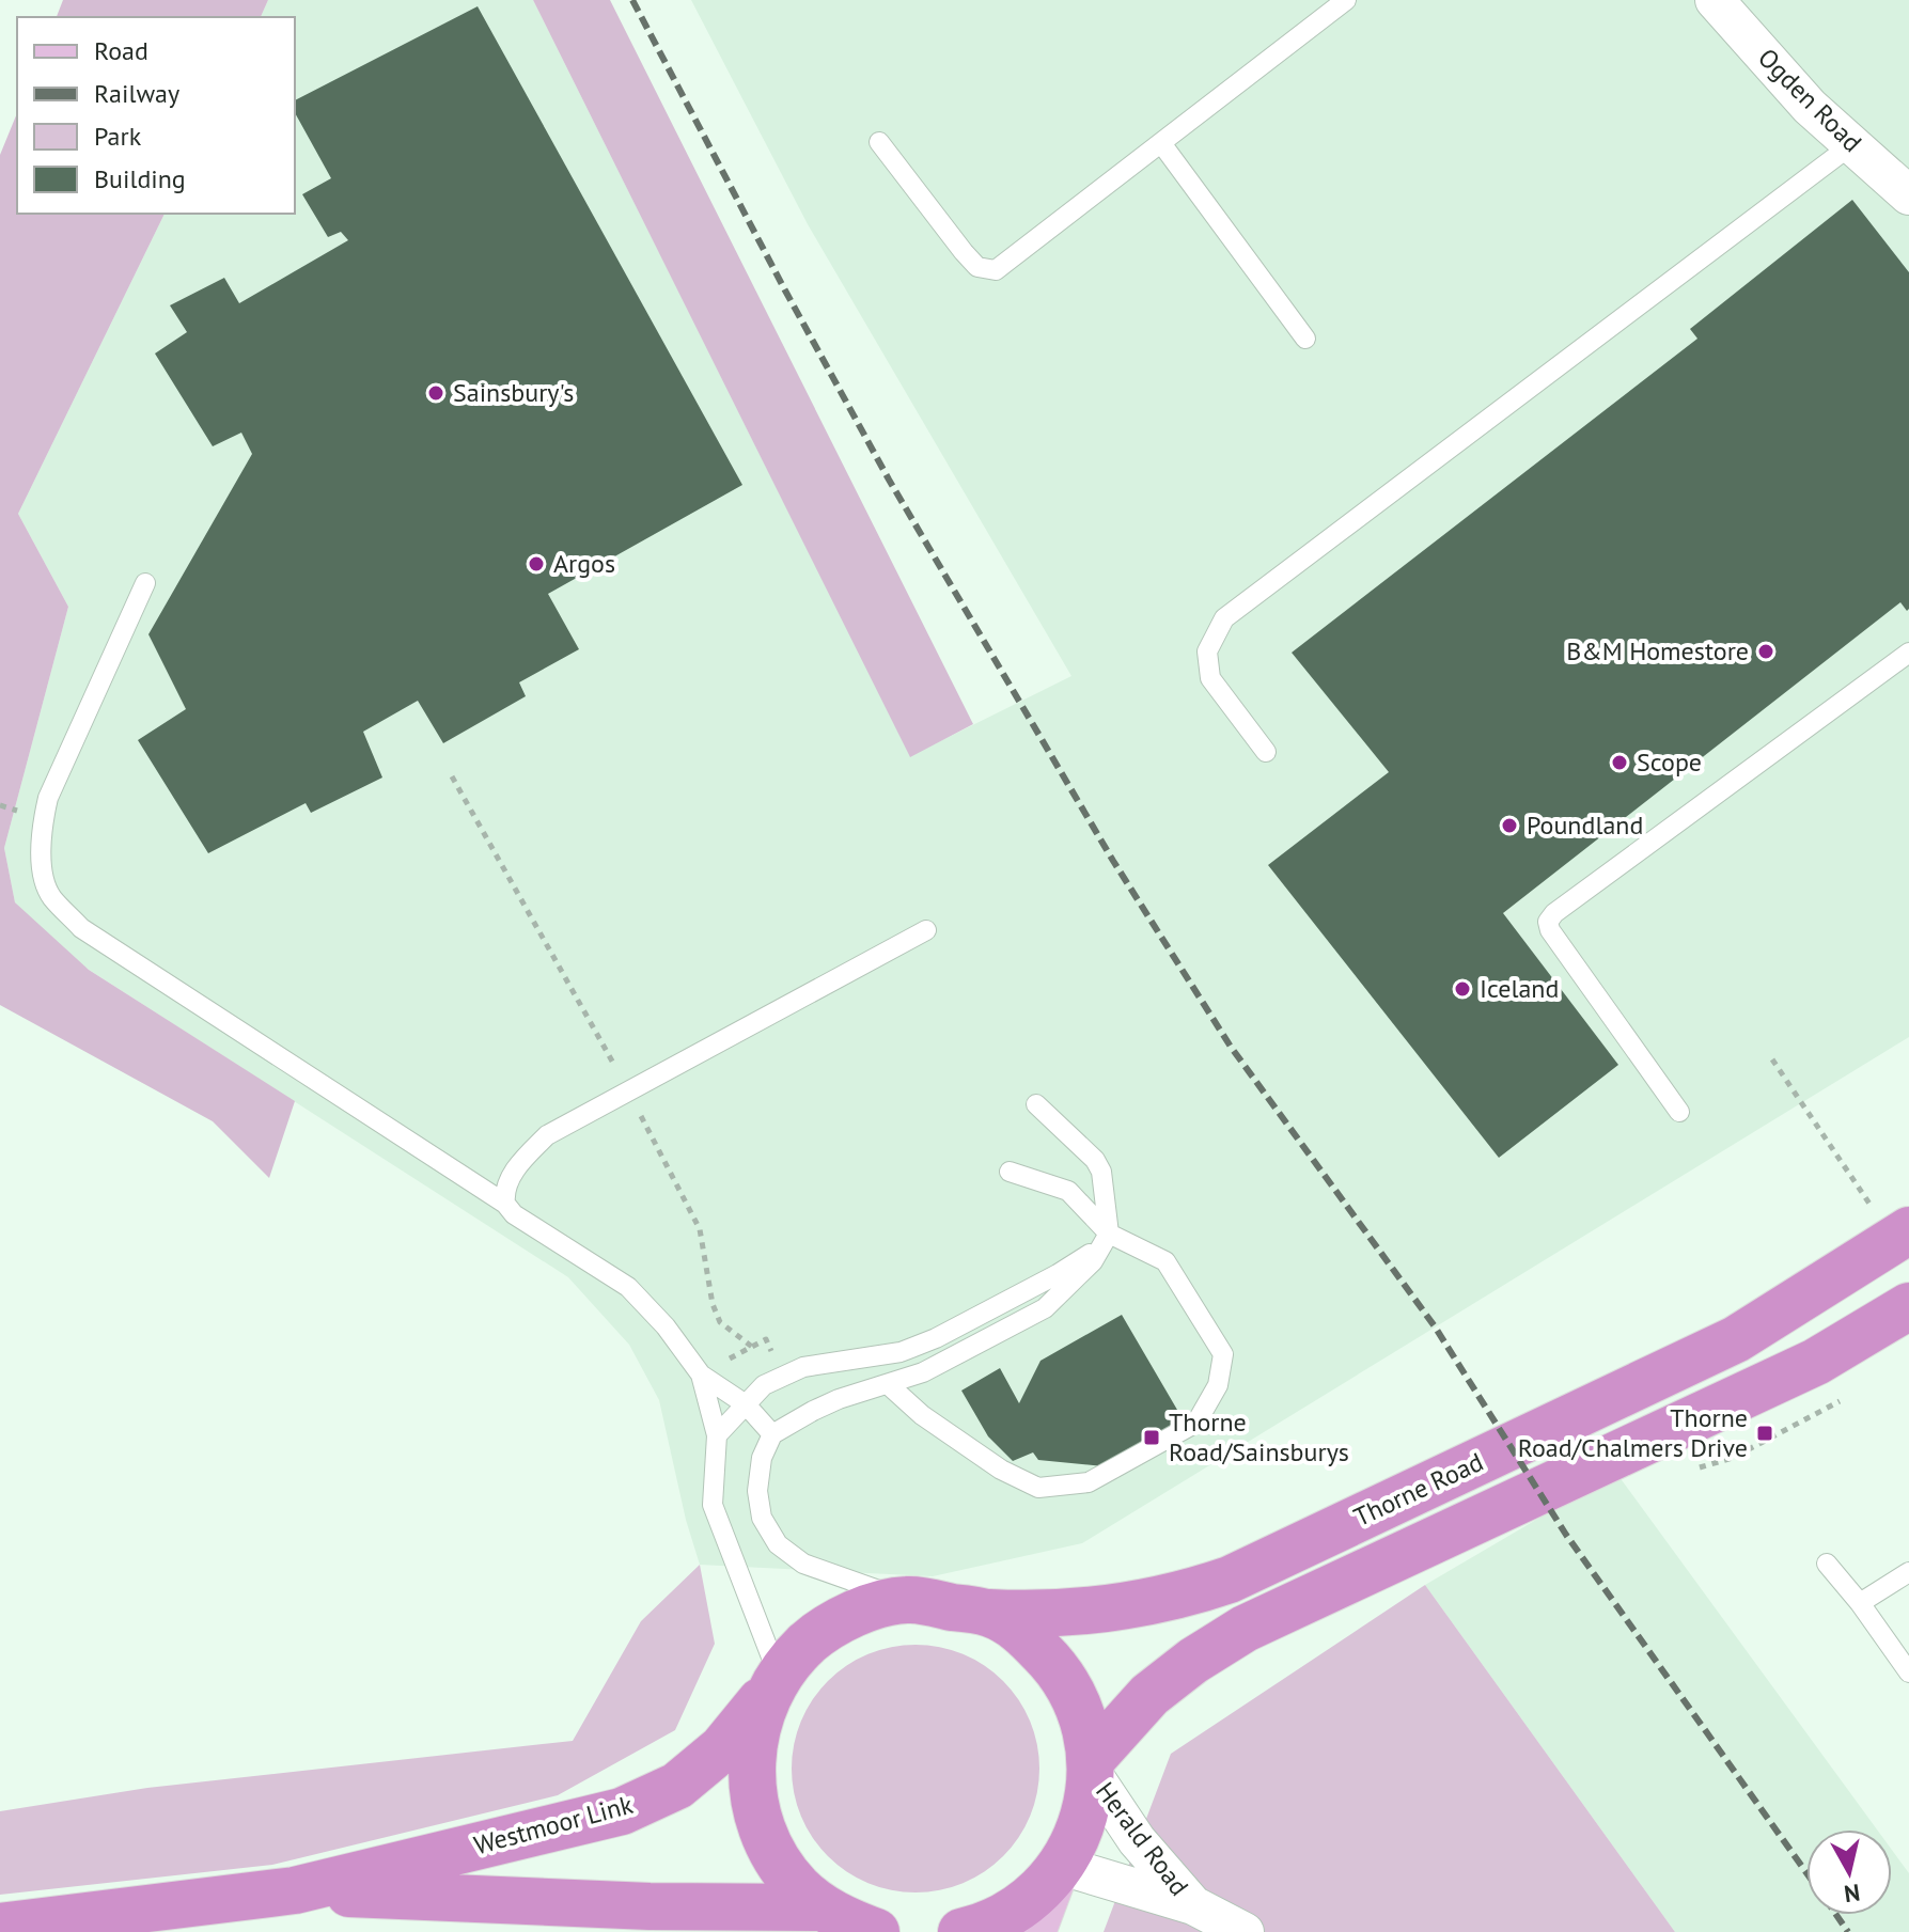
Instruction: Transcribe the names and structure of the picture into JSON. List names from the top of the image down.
{
  "streets": {
    "highway": ["Thorne Road", "Westmoor Link"],
    "street": ["Ogden Road", "Herald Road"]
  },
  "crossings": [
    ["Thorne Road", "Westmoor Link"],
    ["Thorne Road", "Herald Road"]
  ],
  "places": {
    "other": [
      "Sainsbury's",
      "Argos",
      "B&M Homestore",
      "Scope",
      "Poundland",
      "Iceland"
    ],
    "transit": ["Thorne Road/Chalmers Drive", "Thorne Road/Sainsburys"]
  },
  "legend": [
    "Road",
    "Railway",
    "Park",
    "Building"
  ],
  "north": "bottom"
}
